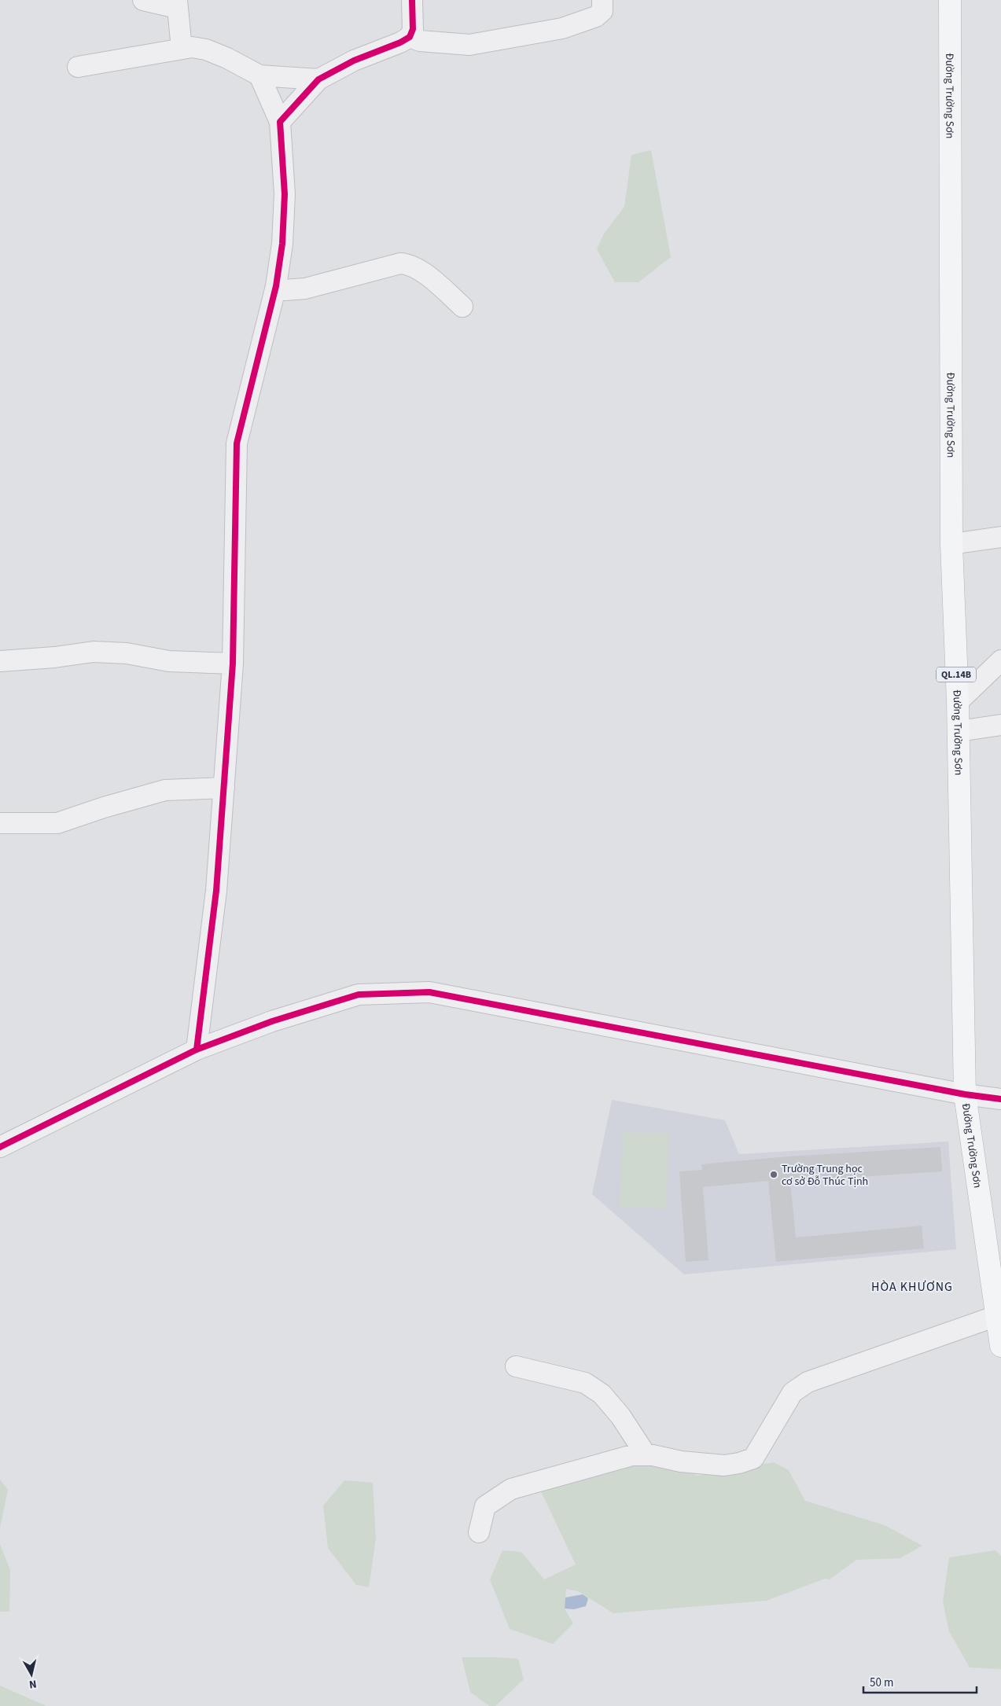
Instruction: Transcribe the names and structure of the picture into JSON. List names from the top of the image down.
{
  "streets": {
    "highway": ["Đường Trường Sơn", "QL.14B"]
  },
  "districts": ["HÒA KHƯƠNG"],
  "places": ["Trường Trung học cơ sở Đỗ Thúc Tịnh"],
  "scale_bar": "50 m",
  "north": "bottom"
}
